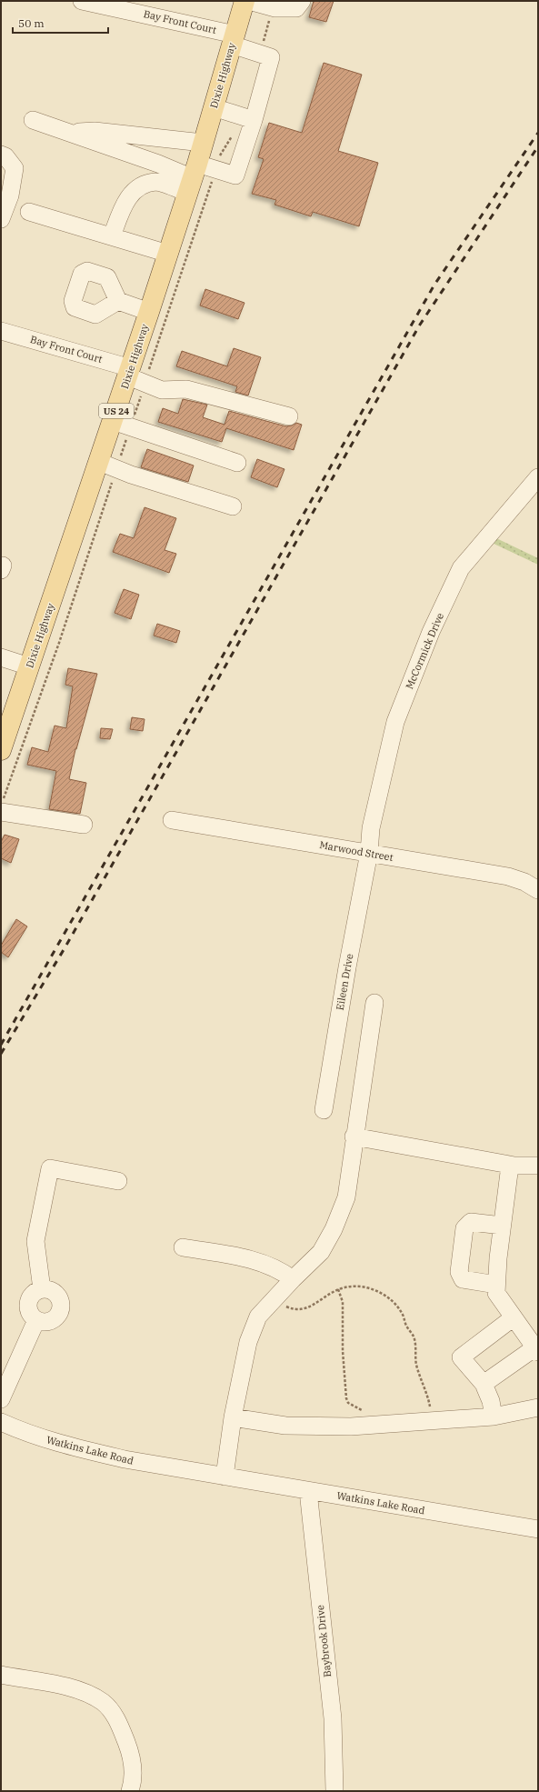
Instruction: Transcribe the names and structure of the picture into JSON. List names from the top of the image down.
{
  "streets": {
    "main road": ["Dixie Highway", "US 24"],
    "street": [
      "Bay Front Court",
      "McCormick Drive",
      "Marwood Street",
      "Eileen Drive",
      "Watkins Lake Road",
      "Baybrook Drive"
    ]
  },
  "crossings": [
    ["Bay Front Court", "Dixie Highway"],
    ["McCormick Drive", "Marwood Street"],
    ["McCormick Drive", "Eileen Drive"],
    ["Marwood Street", "Eileen Drive"],
    ["Watkins Lake Road", "Baybrook Drive"]
  ],
  "scale_bar": "50 m"
}
